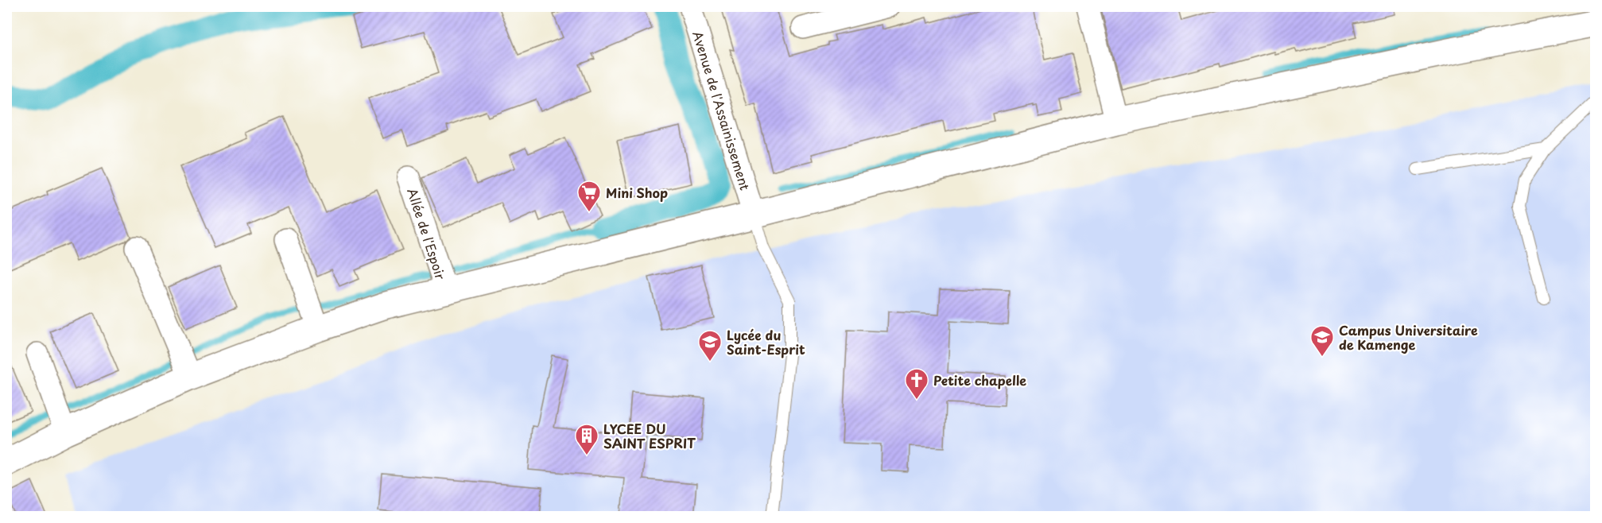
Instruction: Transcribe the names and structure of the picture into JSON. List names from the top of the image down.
{
  "streets": {
    "street": ["Avenue de l'Assainissement", "Allée de l'Espoir"]
  },
  "places": {
    "supermarket": ["Mini Shop"],
    "school or university": ["Campus Universitaire de Kamenge", "Lycée du Saint-Esprit"],
    "church": ["Petite chapelle"],
    "building": ["LYCEE DU SAINT ESPRIT"]
  }
}
